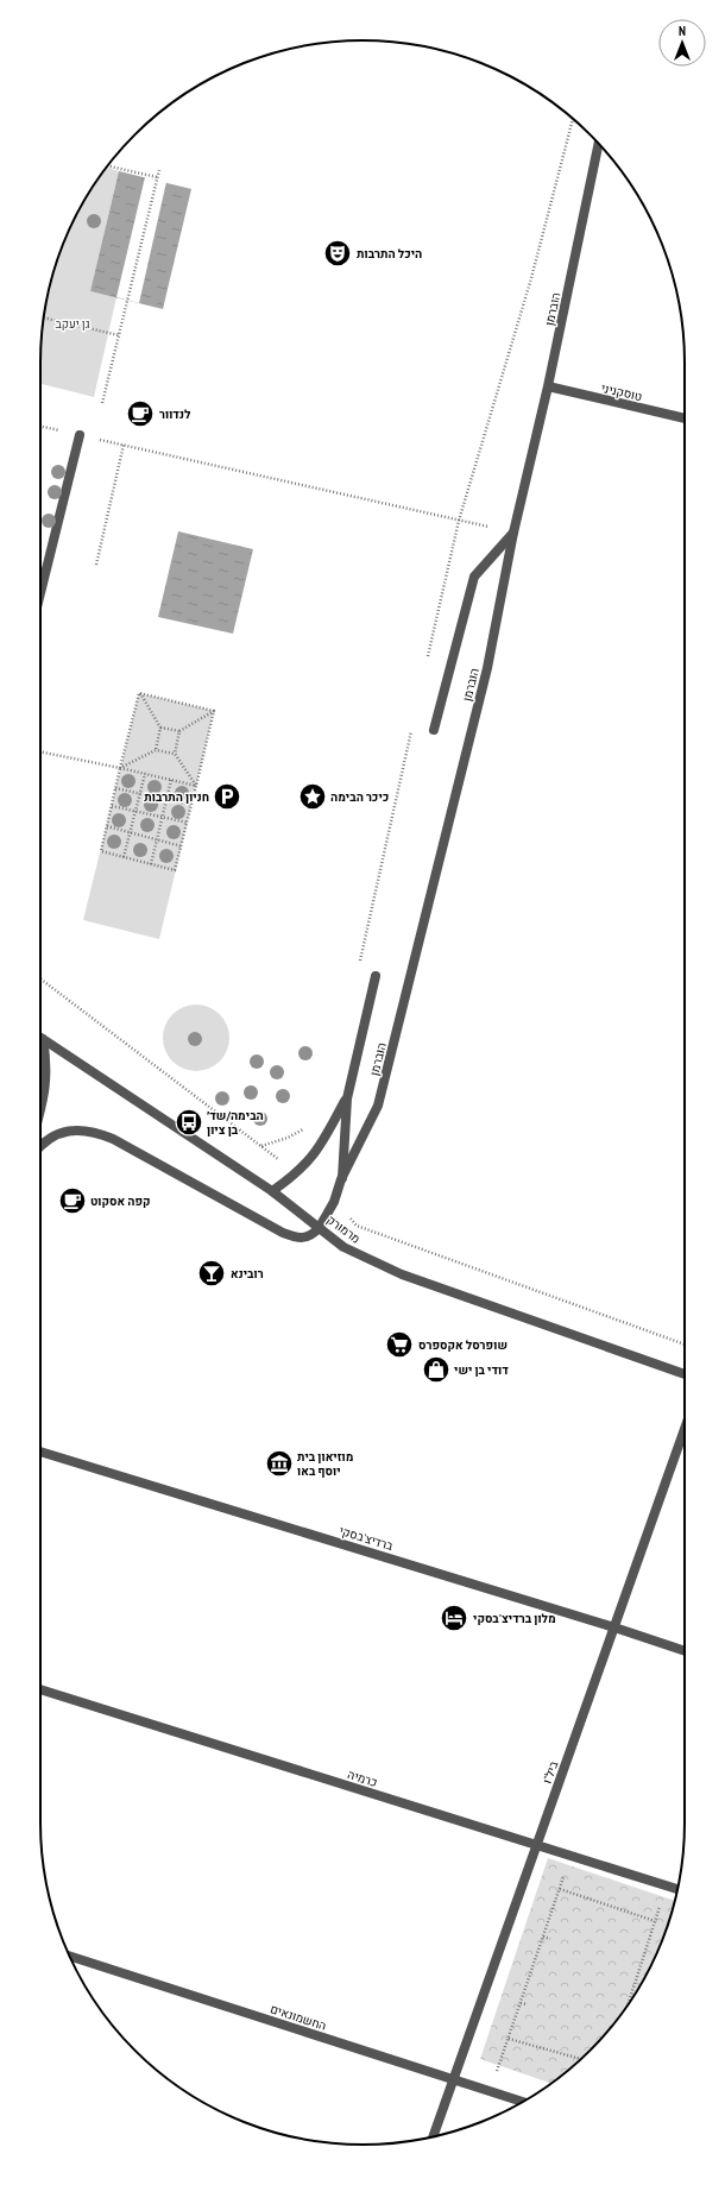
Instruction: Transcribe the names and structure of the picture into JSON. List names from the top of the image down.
{
  "streets": {
    "street": [
      "הוברמן",
      "טוסקניני",
      "מרמורק",
      "ברדיצ'בסקי",
      "ביל\"ו",
      "כרמיה",
      "החשמונאים"
    ]
  },
  "crossings": [
    ["הוברמן", "טוסקניני"],
    ["הוברמן", "מרמורק"],
    ["ברדיצ'בסקי", "ביל\"ו"],
    ["ביל\"ו", "כרמיה"],
    ["ביל\"ו", "החשמונאים"]
  ],
  "parks": ["גן יעקב"],
  "places": {
    "theatre": ["היכל התרבות"],
    "cafe": ["לנדוור", "קפה אסקוט"],
    "parking": ["חניון התרבות"],
    "place": ["כיכר הבימה"],
    "bus stop": ["הבימה/שד׳ בן ציון"],
    "bar": ["רובינא"],
    "supermarket": ["שופרסל אקספרס"],
    "shop": ["דודי בן ישי"],
    "museum": ["מוזיאון בית יוסף באו"],
    "hotel": ["מלון ברדיצ'בסקי"]
  },
  "north": "top"
}
